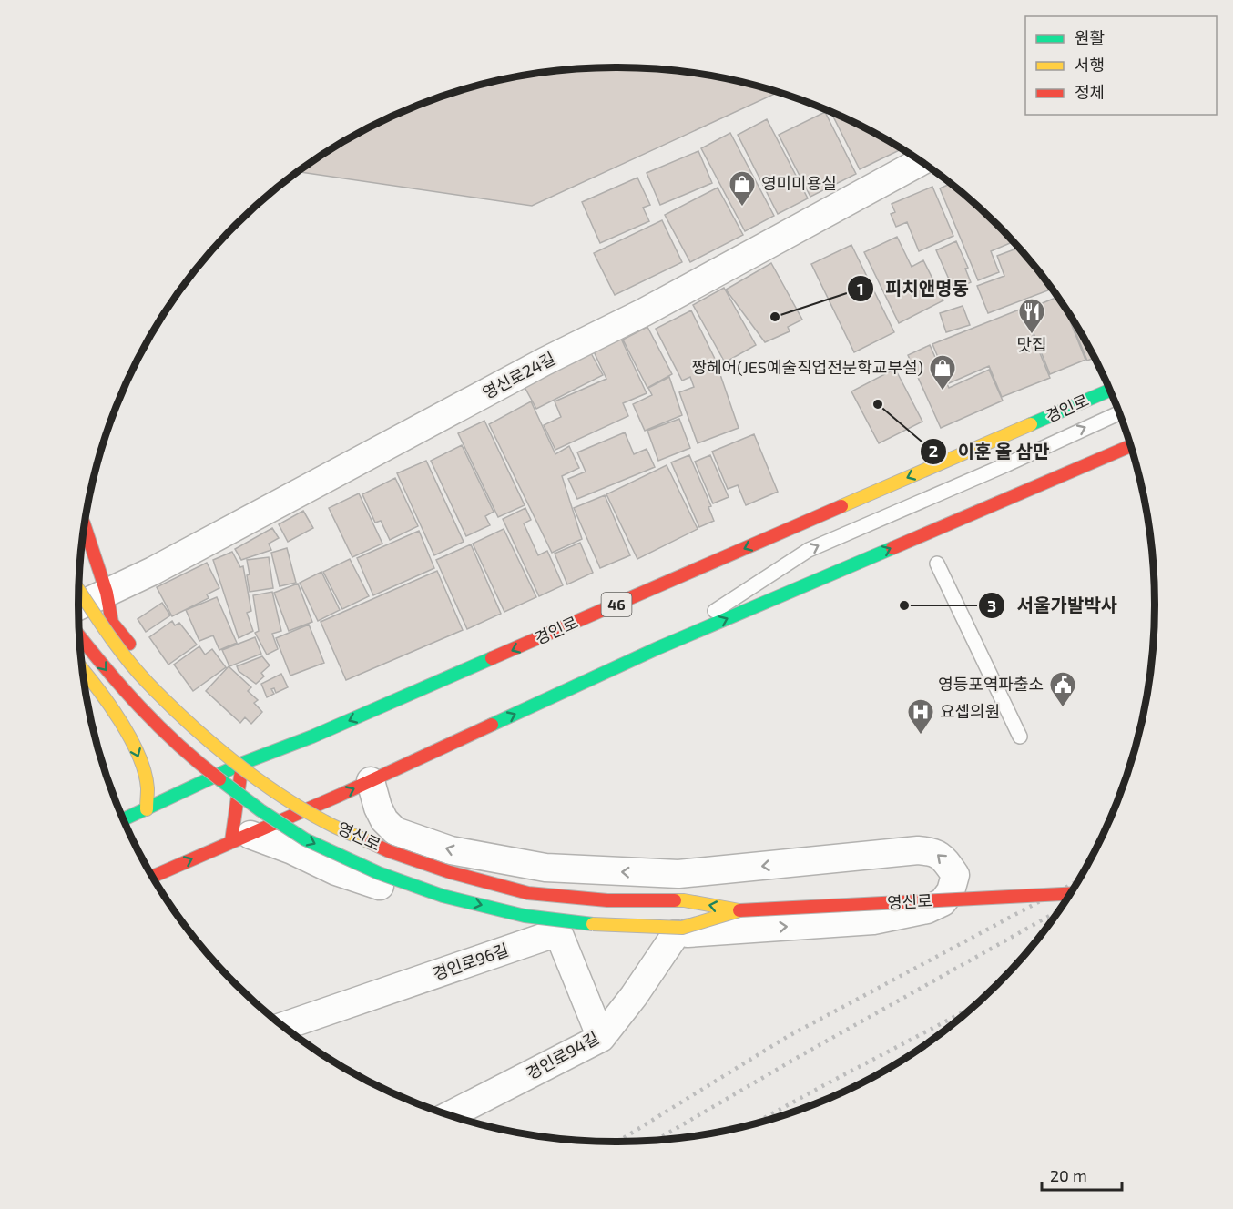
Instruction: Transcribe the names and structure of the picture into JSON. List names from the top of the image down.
{
  "streets": {
    "main road": ["경인로", "46", "영신로"],
    "street": ["영신로24길", "경인로96길", "경인로94길"]
  },
  "places": {
    "shop": ["영미미용실", "짱헤어(JES예술직업전문학교부설)"],
    "other": ["피치앤명동", "이훈 올 삼만", "서울가발박사"],
    "restaurant": ["맛집"],
    "public building": ["영등포역파출소"],
    "hospital": ["요셉의원"]
  },
  "legend": ["원활", "서행", "정체"],
  "scale_bar": "20 m"
}
